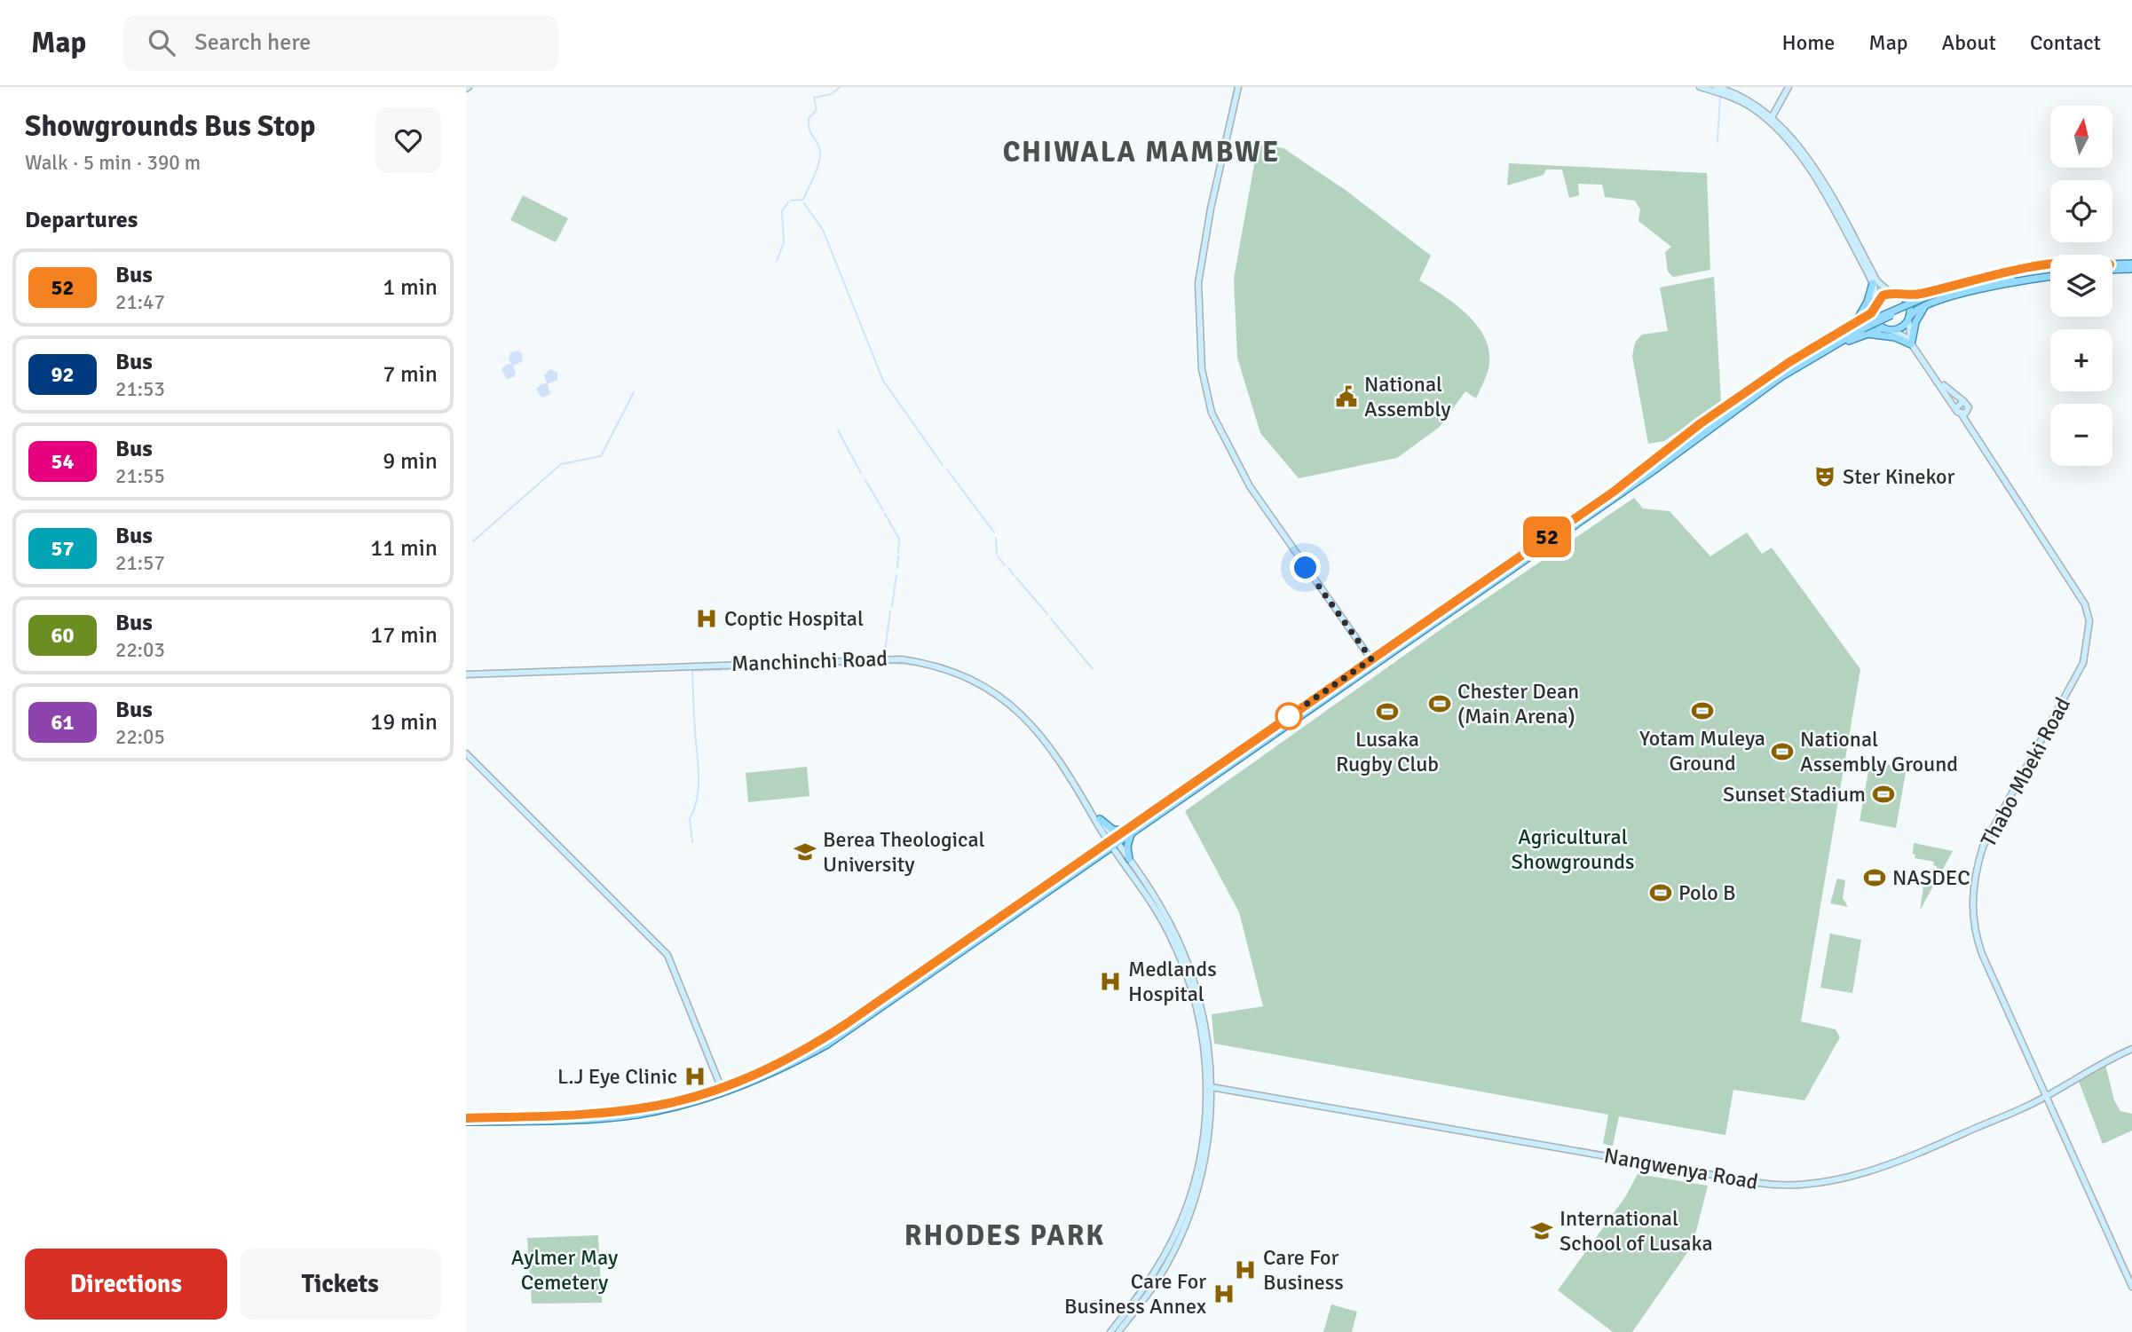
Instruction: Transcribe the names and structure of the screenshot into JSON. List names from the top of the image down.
{
  "streets": {
    "main road": ["Manchinchi Road", "Thabo Mbeki Road", "Nangwenya Road"]
  },
  "crossings": [
    ["Thabo Mbeki Road", "Nangwenya Road"]
  ],
  "districts": ["CHIWALA MAMBWE", "RHODES PARK"],
  "parks": ["Agricultural Showgrounds", "Aylmer May Cemetery"],
  "places": {
    "public building": ["National Assembly"],
    "theatre": ["Ster Kinekor"],
    "hospital": [
      "Coptic Hospital",
      "Medlands Hospital",
      "L.J Eye Clinic",
      "Care For Business",
      "Care For Business Annex"
    ],
    "sports": [
      "Chester Dean (Main Arena)",
      "Yotam Muleya Ground",
      "Lusaka Rugby Club",
      "National Assembly Ground",
      "Sunset Stadium",
      "NASDEC",
      "Polo B"
    ],
    "school or university": ["Berea Theological University", "International School of Lusaka"]
  },
  "lines": ["bus line 52"],
  "north": "top",
  "page": {
    "header": "Map",
    "search": "Search here",
    "nav": [
      "Home",
      "Map",
      "About",
      "Contact"
    ],
    "heading": [
      ["Showgrounds Bus Stop", "Walk · 5 min · 390 m"],
      "Departures"
    ],
    "on_map": "52",
    "map_buttons": ["+", "−"],
    "list": [
      {
        "mark": "52",
        "name": "Bus",
        "note": "21:47",
        "value": "1 min"
      },
      {
        "mark": "92",
        "name": "Bus",
        "note": "21:53",
        "value": "7 min"
      },
      {
        "mark": "54",
        "name": "Bus",
        "note": "21:55",
        "value": "9 min"
      },
      {
        "mark": "57",
        "name": "Bus",
        "note": "21:57",
        "value": "11 min"
      },
      {
        "mark": "60",
        "name": "Bus",
        "note": "22:03",
        "value": "17 min"
      },
      {
        "mark": "61",
        "name": "Bus",
        "note": "22:05",
        "value": "19 min"
      }
    ],
    "buttons": ["Directions", "Tickets"]
  }
}
